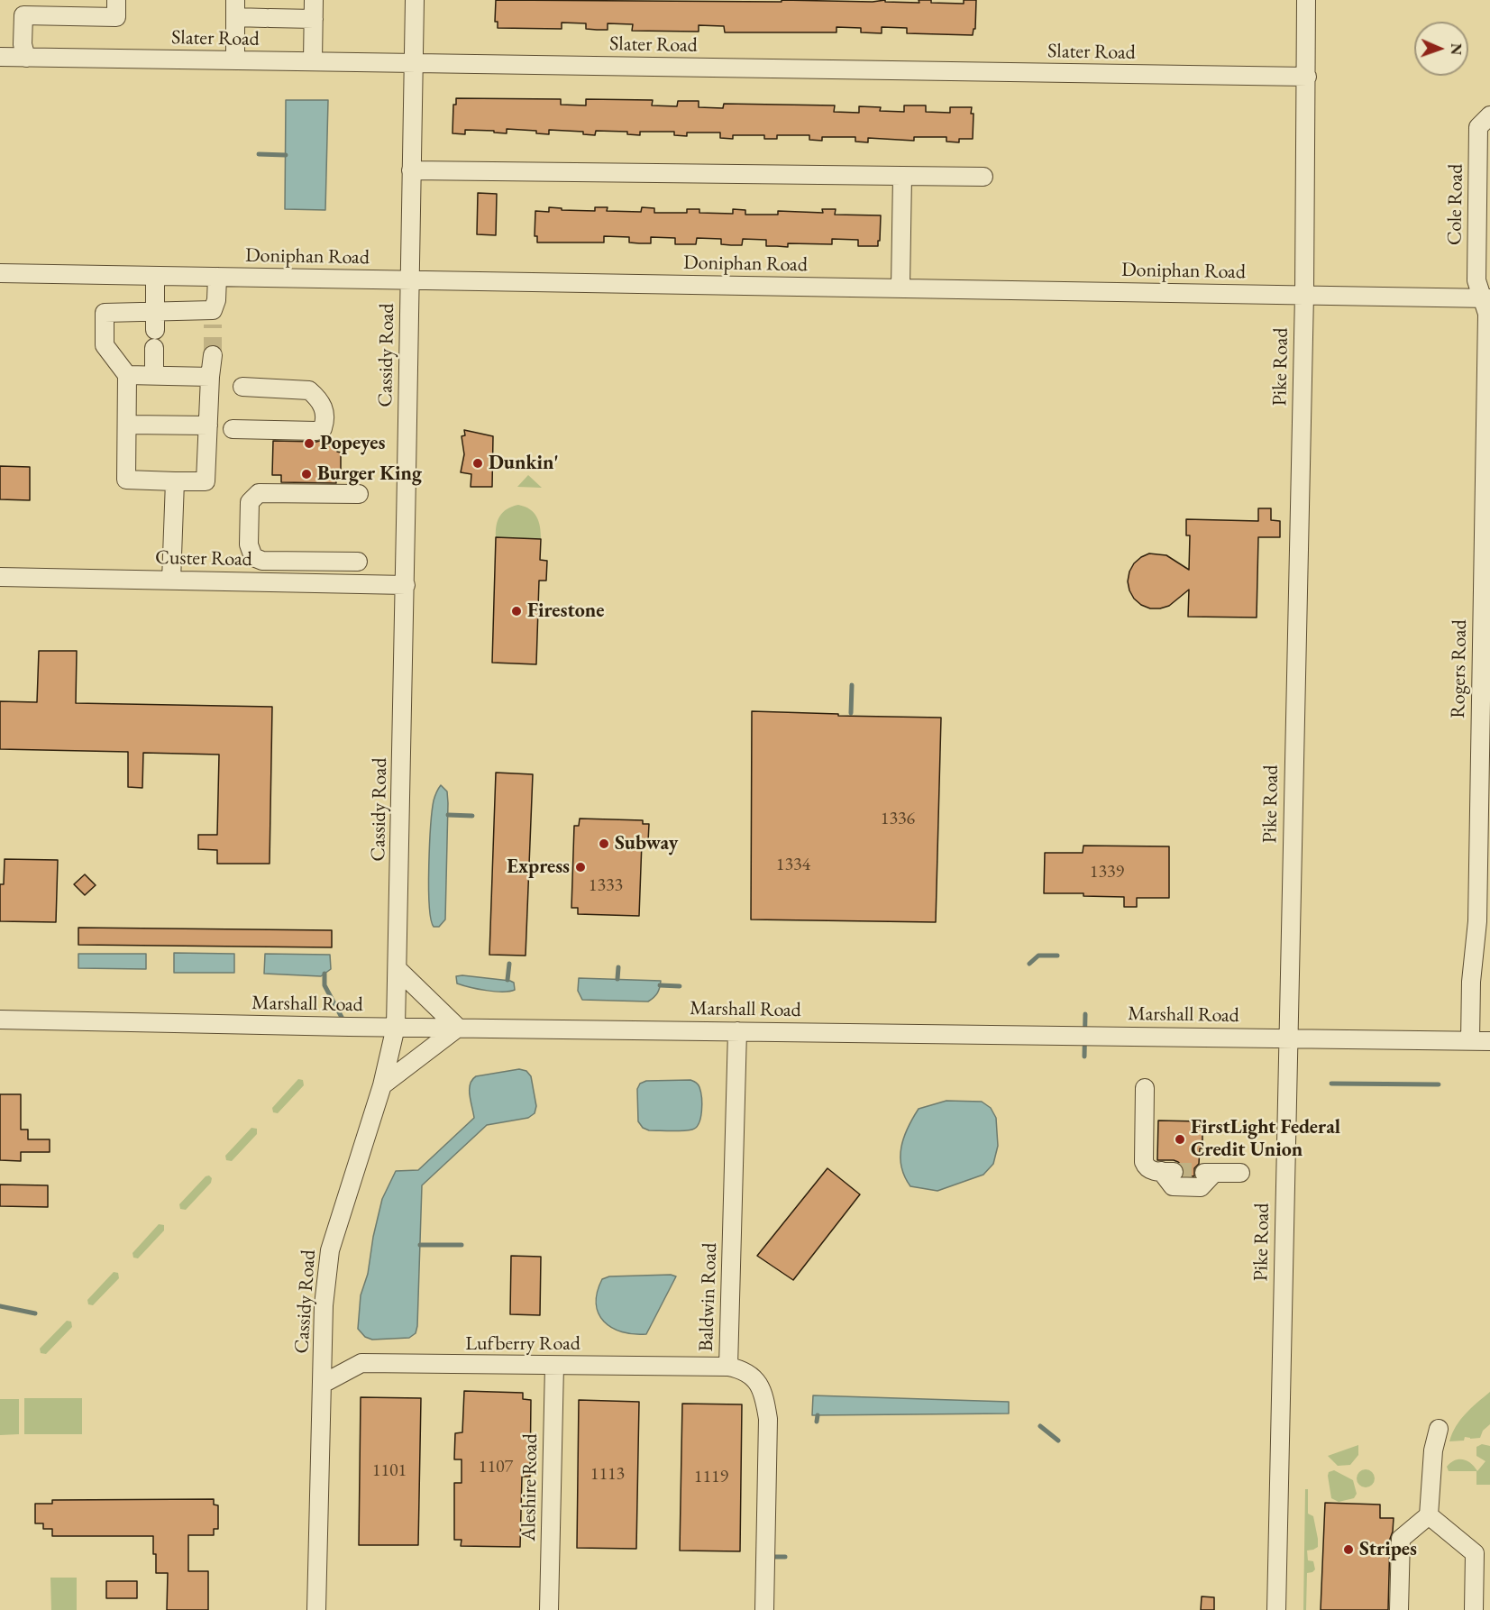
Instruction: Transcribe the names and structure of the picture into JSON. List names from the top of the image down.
{
  "streets": {
    "street": [
      "Slater Road",
      "Cole Road",
      "Doniphan Road",
      "Cassidy Road",
      "Pike Road",
      "Custer Road",
      "Rogers Road",
      "Marshall Road",
      "Baldwin Road",
      "Lufberry Road",
      "Aleshire Road"
    ]
  },
  "crossings": [
    ["Slater Road", "Cassidy Road"],
    ["Slater Road", "Pike Road"],
    ["Cole Road", "Doniphan Road"],
    ["Cole Road", "Rogers Road"],
    ["Doniphan Road", "Cassidy Road"],
    ["Doniphan Road", "Pike Road"],
    ["Doniphan Road", "Rogers Road"],
    ["Cassidy Road", "Custer Road"],
    ["Cassidy Road", "Marshall Road"],
    ["Cassidy Road", "Lufberry Road"],
    ["Pike Road", "Marshall Road"],
    ["Rogers Road", "Marshall Road"],
    ["Marshall Road", "Baldwin Road"],
    ["Baldwin Road", "Lufberry Road"],
    ["Lufberry Road", "Aleshire Road"]
  ],
  "places": [
    "Popeyes",
    "Dunkin'",
    "Burger King",
    "Firestone",
    "Subway",
    "Express",
    "FirstLight Federal Credit Union",
    "Stripes"
  ],
  "house_numbers": [
    "1336",
    "1334",
    "1339",
    "1333",
    "1107",
    "1101",
    "1113",
    "1119"
  ],
  "north": "right"
}
